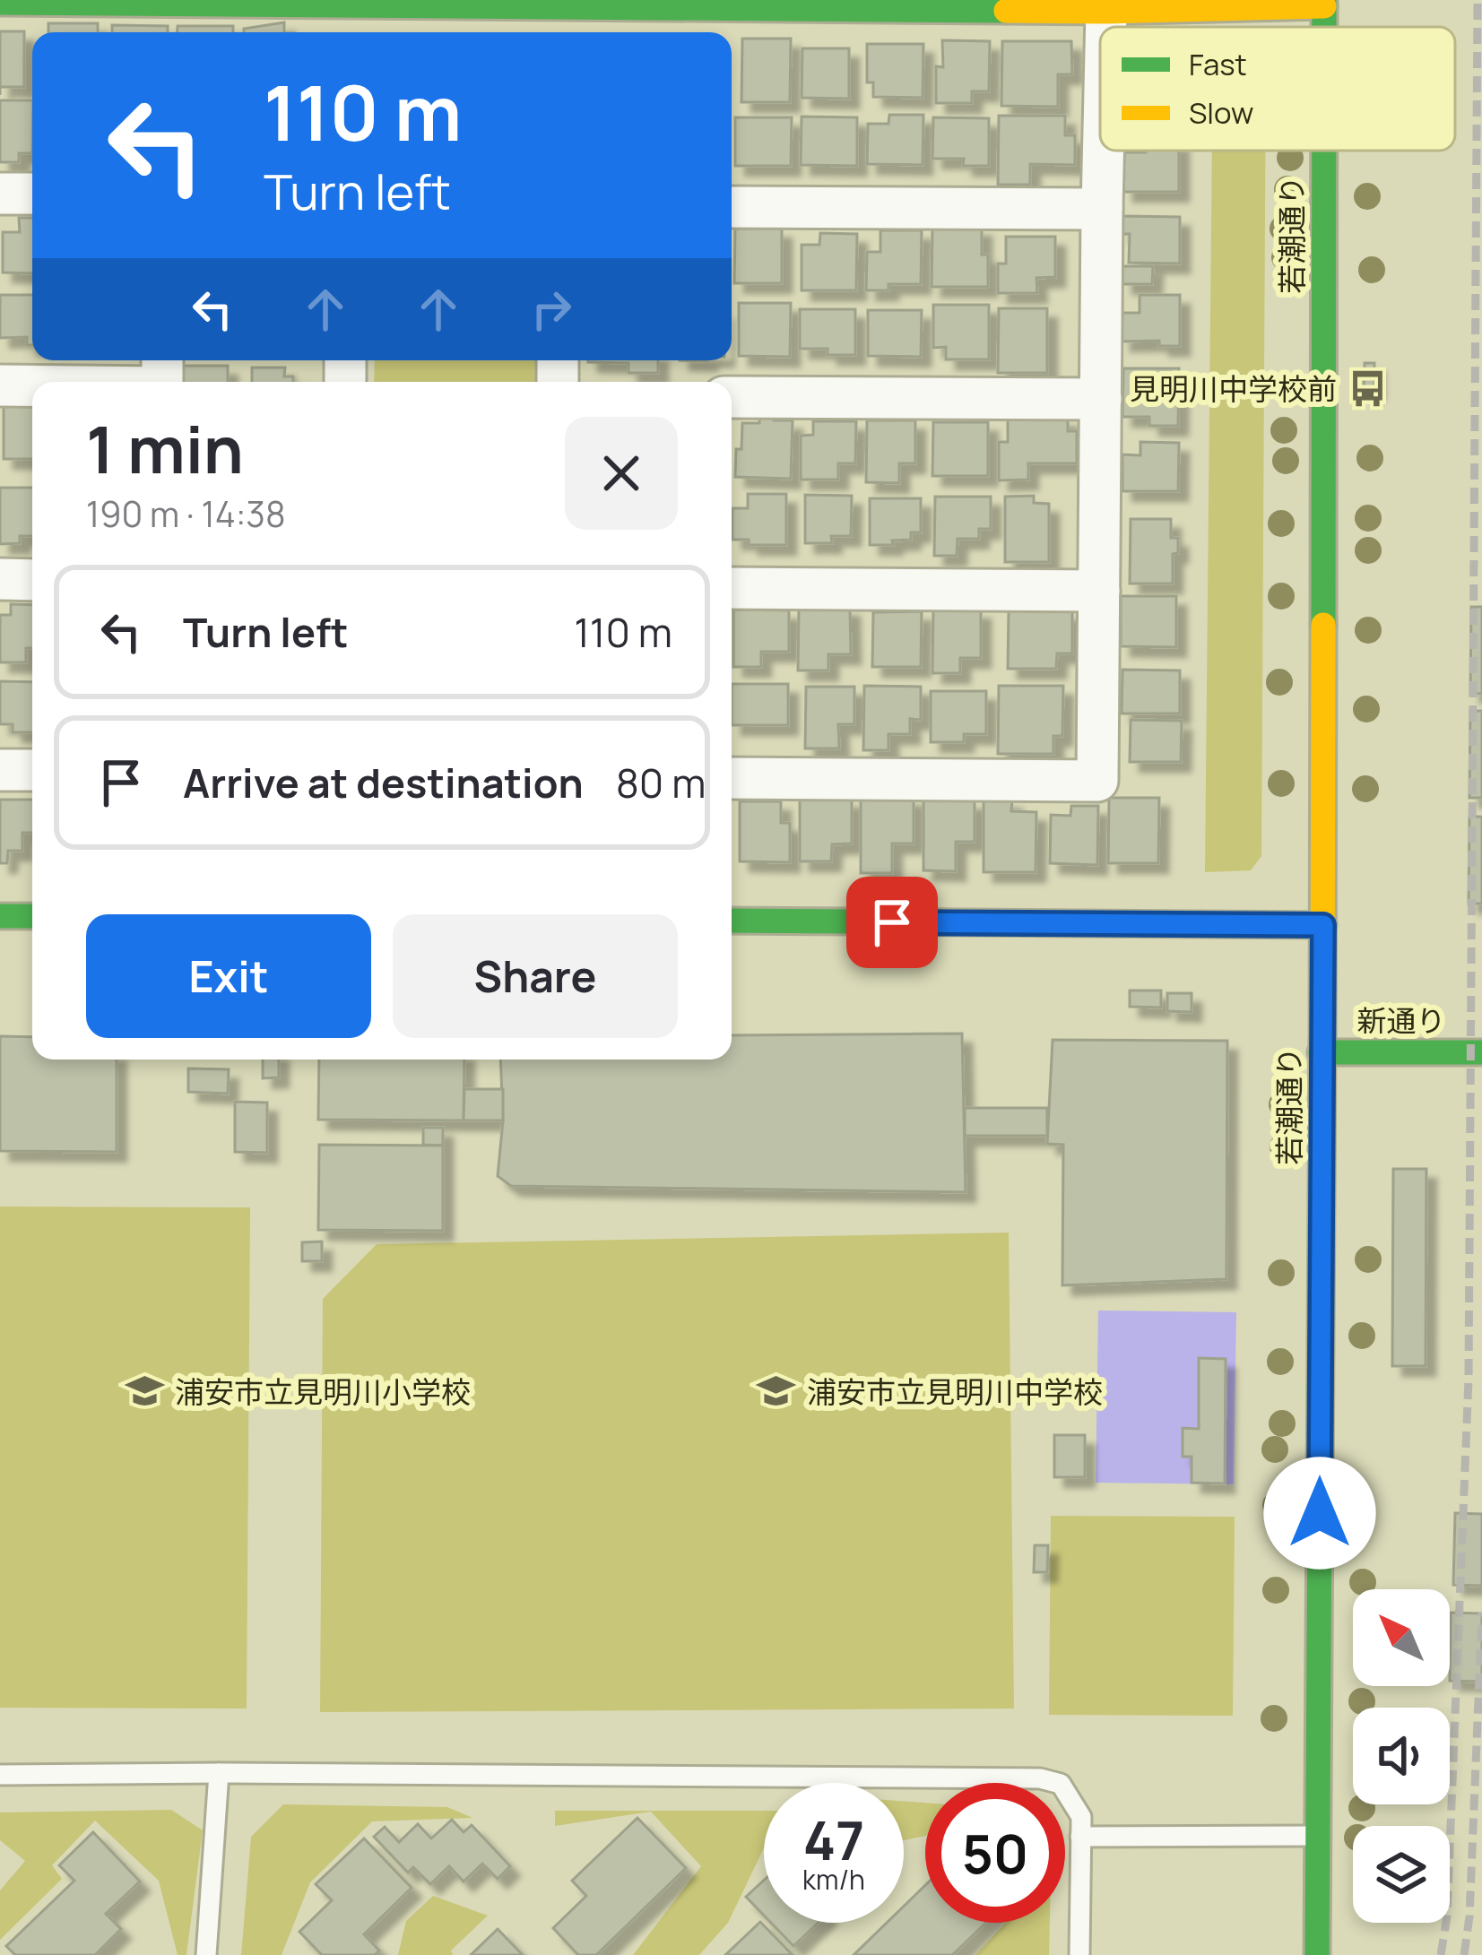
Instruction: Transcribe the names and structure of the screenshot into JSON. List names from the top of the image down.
{
  "streets": {
    "street": ["若潮通り", "新通り"]
  },
  "crossings": [
    ["若潮通り", "新通り"]
  ],
  "places": {
    "bus stop": ["見明川中学校前"],
    "school or university": ["浦安市立見明川小学校", "浦安市立見明川中学校"]
  },
  "legend": ["Fast", "Slow"],
  "north": "top left",
  "page": {
    "turn": ["110 m", "Turn left"],
    "heading": ["1 min", "190 m · 14:38"],
    "list": [
      {
        "name": "Turn left",
        "value": "110 m"
      },
      {
        "name": "Arrive at destination",
        "value": "80 m"
      }
    ],
    "buttons": ["Exit", "Share"],
    "speed": "47 km/h",
    "limit": "50"
  }
}
